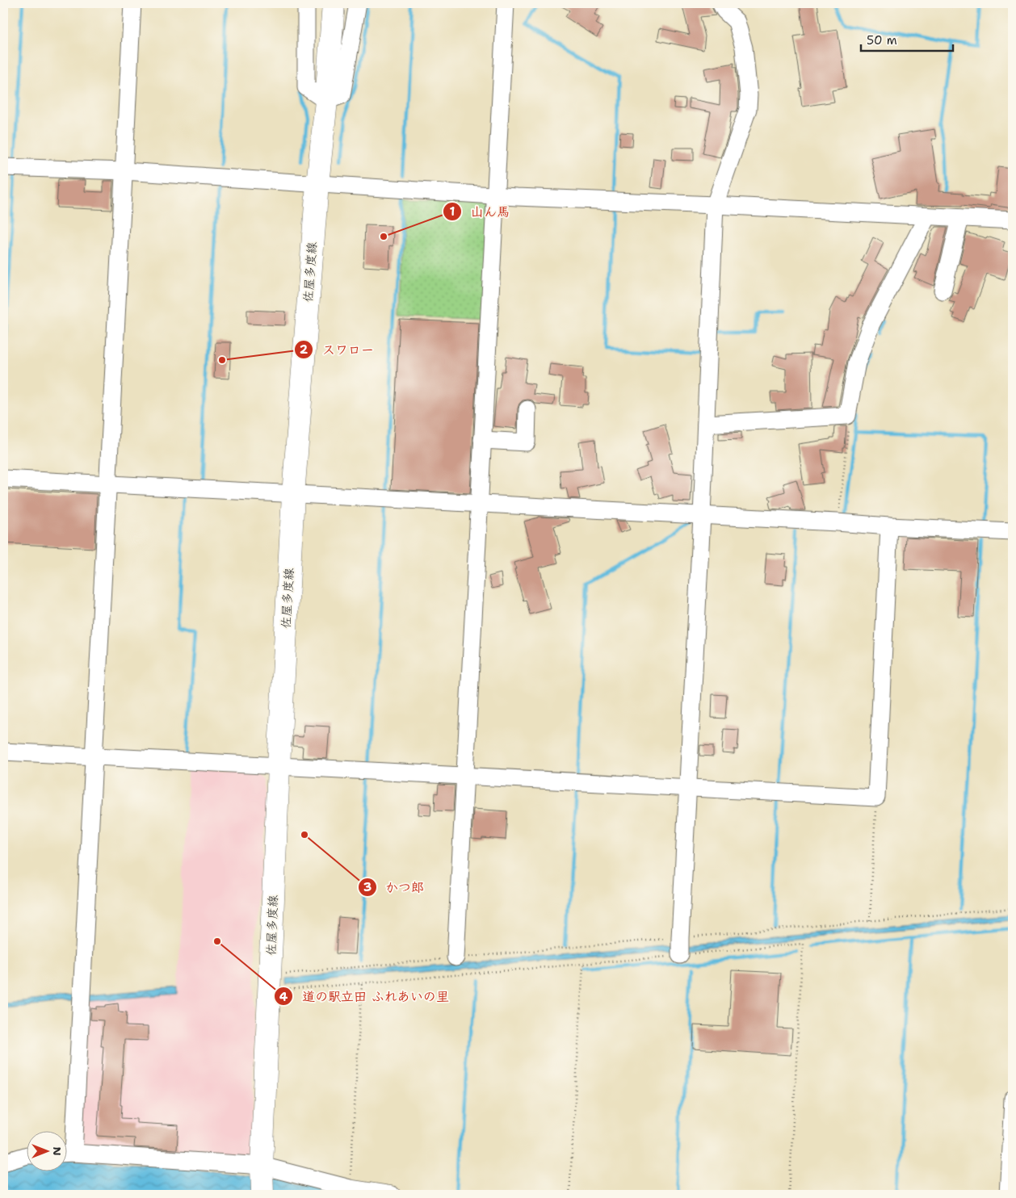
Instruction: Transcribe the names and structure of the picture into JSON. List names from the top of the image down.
{
  "streets": {
    "main road": ["佐屋多度線"]
  },
  "places": [
    "山ん馬",
    "スワロー",
    "かつ郎",
    "道の駅立田 ふれあいの里"
  ],
  "scale_bar": "50 m",
  "north": "right"
}
